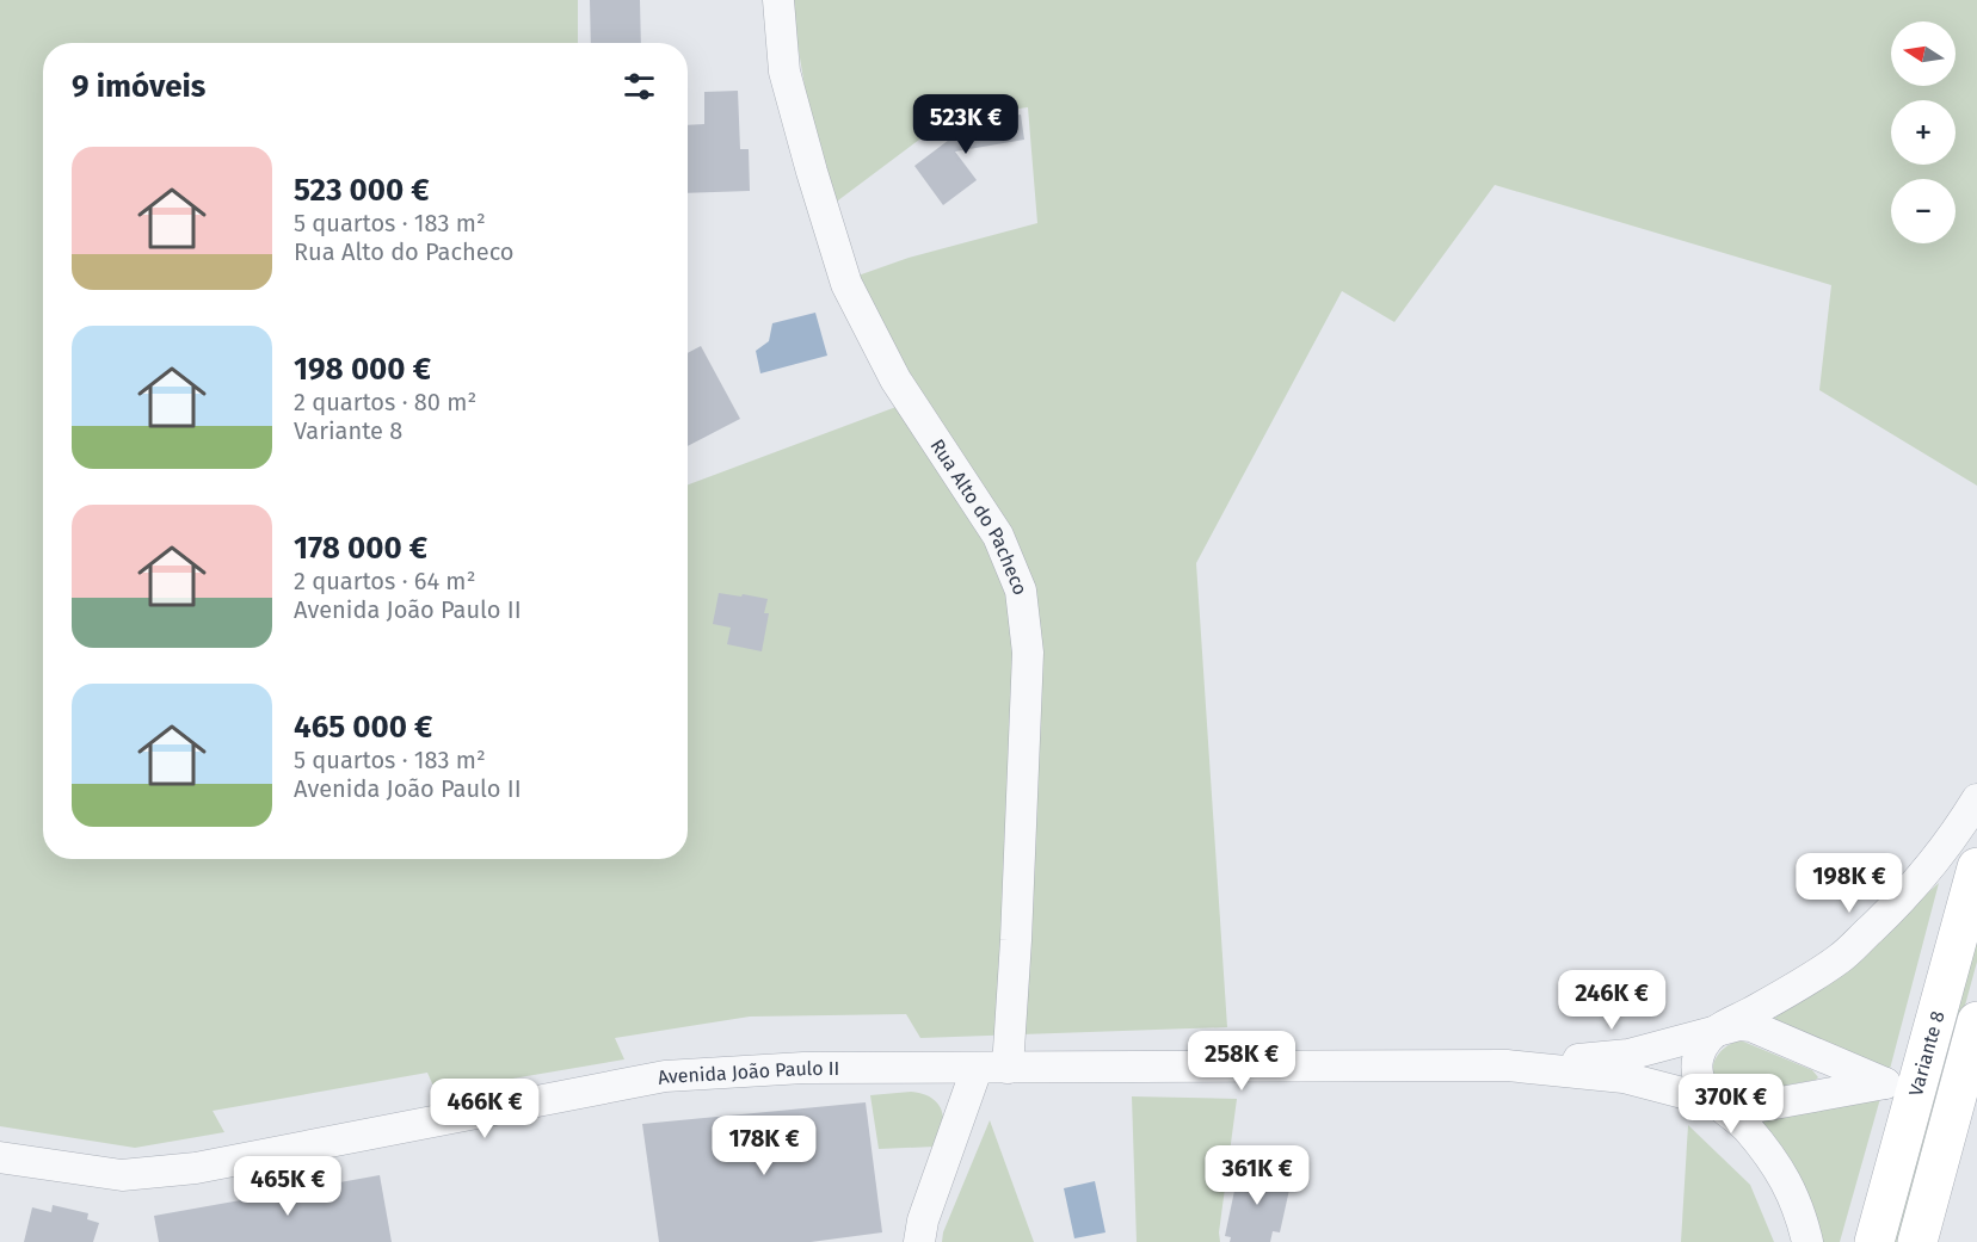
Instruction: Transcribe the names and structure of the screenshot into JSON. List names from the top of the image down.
{
  "streets": {
    "main road": ["Variante 8"],
    "street": ["Rua Alto do Pacheco", "Avenida João Paulo II"]
  },
  "crossings": [
    ["Rua Alto do Pacheco", "Avenida João Paulo II"]
  ],
  "north": "left",
  "page": {
    "map_buttons": ["+", "−"],
    "heading": "9 imóveis",
    "price": [
      "523K €",
      "198K €",
      "246K €",
      "258K €",
      "370K €",
      "466K €",
      "178K €",
      "361K €",
      "465K €"
    ],
    "list": [
      {
        "name": "523 000 €",
        "note": "5 quartos · 183 m² · Rua Alto do Pacheco"
      },
      {
        "name": "198 000 €",
        "note": "2 quartos · 80 m² · Variante 8"
      },
      {
        "name": "178 000 €",
        "note": "2 quartos · 64 m² · Avenida João Paulo II"
      },
      {
        "name": "465 000 €",
        "note": "5 quartos · 183 m² · Avenida João Paulo II"
      }
    ]
  }
}
